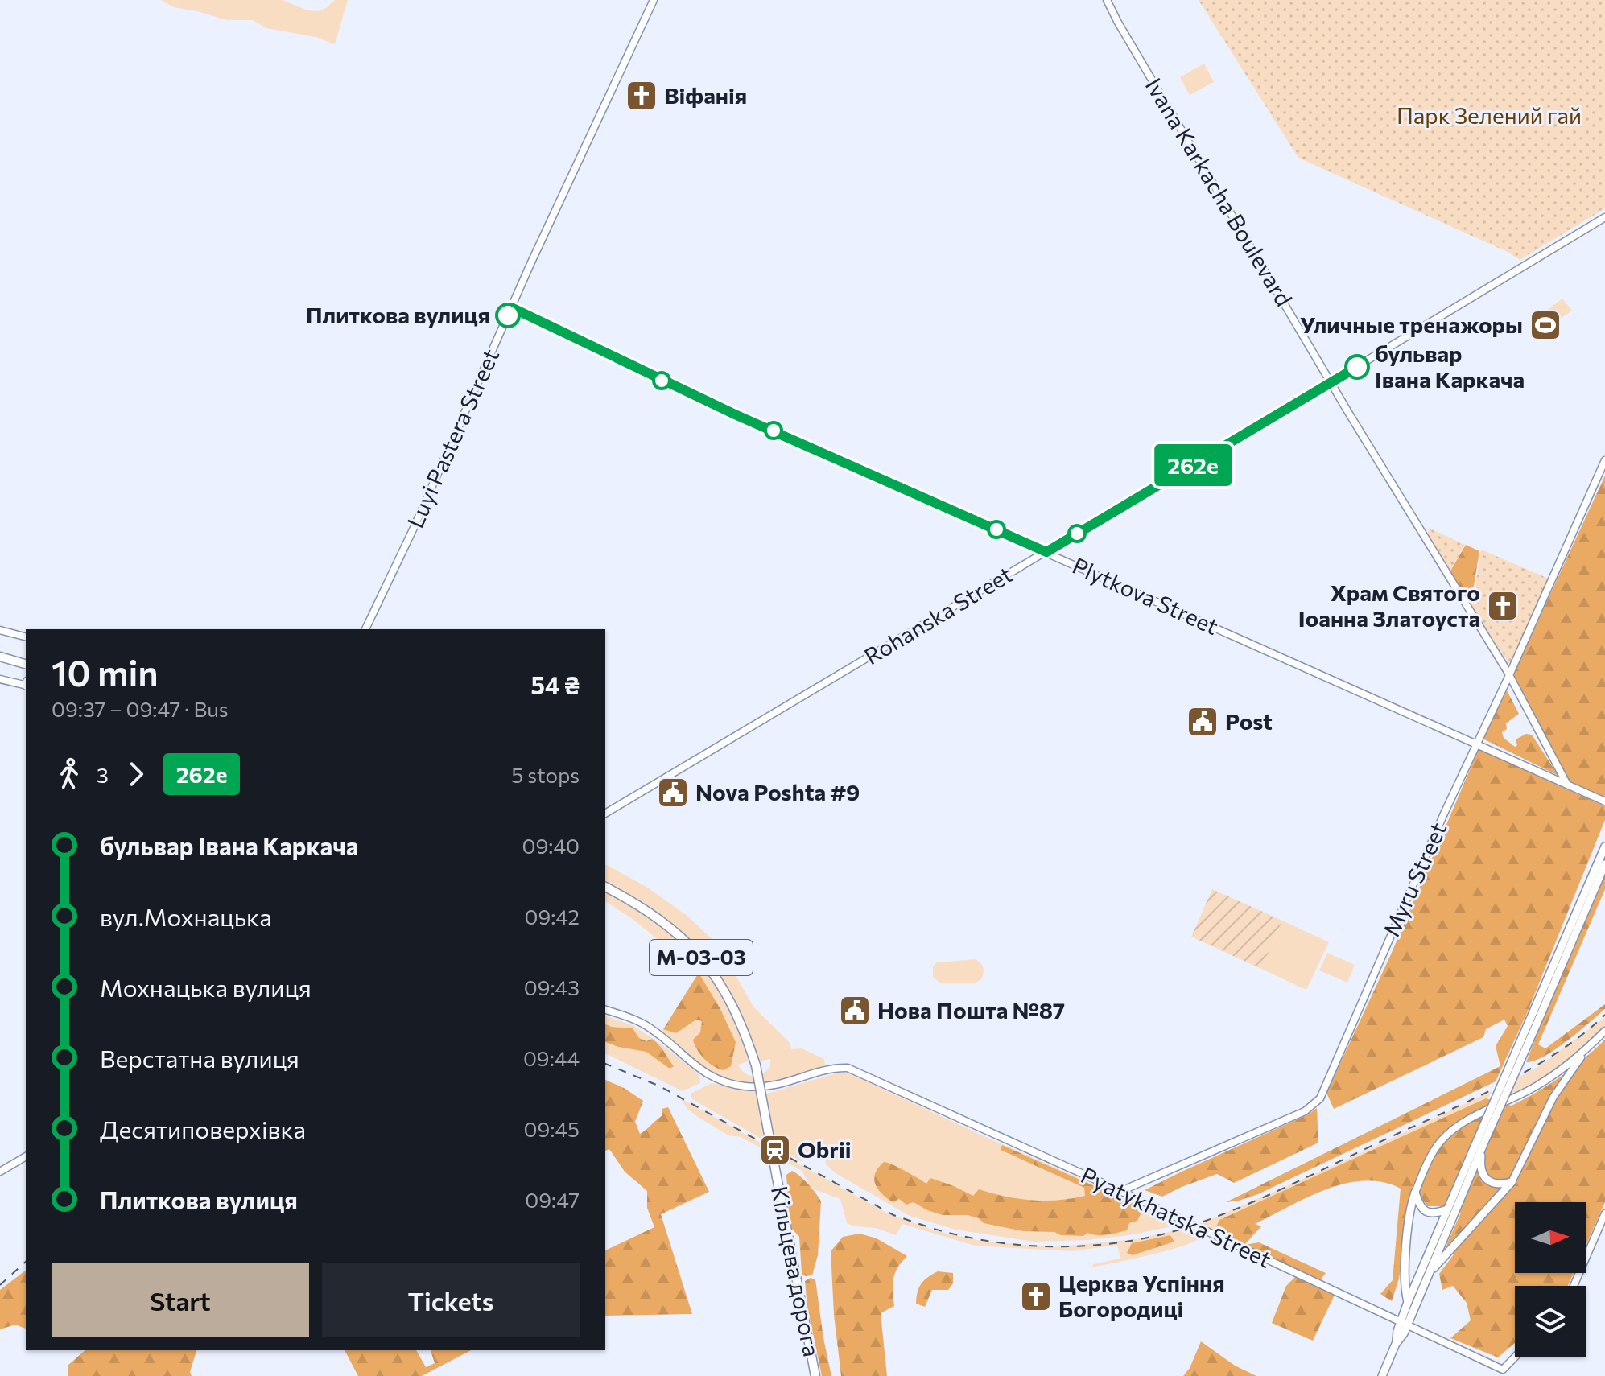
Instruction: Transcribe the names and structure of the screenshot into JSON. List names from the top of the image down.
{
  "streets": {
    "highway": ["М-03-03", "Кільцева дорога"],
    "street": [
      "Ivana Karkacha Boulevard",
      "Luyi Pastera Street",
      "Plytkova Street",
      "Rohanska Street",
      "Myru Street",
      "Pyatykhatska Street"
    ]
  },
  "crossings": [
    ["Ivana Karkacha Boulevard", "Plytkova Street"],
    ["Ivana Karkacha Boulevard", "Rohanska Street"],
    ["Ivana Karkacha Boulevard", "Myru Street"],
    ["Luyi Pastera Street", "Plytkova Street"],
    ["Plytkova Street", "Rohanska Street"],
    ["Plytkova Street", "Myru Street"],
    ["Myru Street", "Pyatykhatska Street"]
  ],
  "parks": ["Парк Зелений гай"],
  "places": {
    "church": ["Віфанія", "Храм Святого Іоанна Златоуста", "Церква Успіння Богородиці"],
    "other": ["Плиткова вулиця", "бульвар Івана Каркача"],
    "sports": ["Уличные тренажоры"],
    "public building": ["Post", "Nova Poshta #9", "Нова Пошта №87"],
    "station": ["Obrii"]
  },
  "lines": ["bus line 262е"],
  "north": "right",
  "page": {
    "on_map": "262е",
    "heading": ["10 min", "09:37 – 09:47 · Bus", "54 ₴"],
    "legs": ["3", "262е", "5 stops"],
    "list": [
      {
        "name": "бульвар Івана Каркача",
        "value": "09:40"
      },
      {
        "name": "вул.Мохнацька",
        "value": "09:42"
      },
      {
        "name": "Мохнацька вулиця",
        "value": "09:43"
      },
      {
        "name": "Верстатна вулиця",
        "value": "09:44"
      },
      {
        "name": "Десятиповерхівка",
        "value": "09:45"
      },
      {
        "name": "Плиткова вулиця",
        "value": "09:47"
      }
    ],
    "buttons": ["Start", "Tickets"]
  }
}
